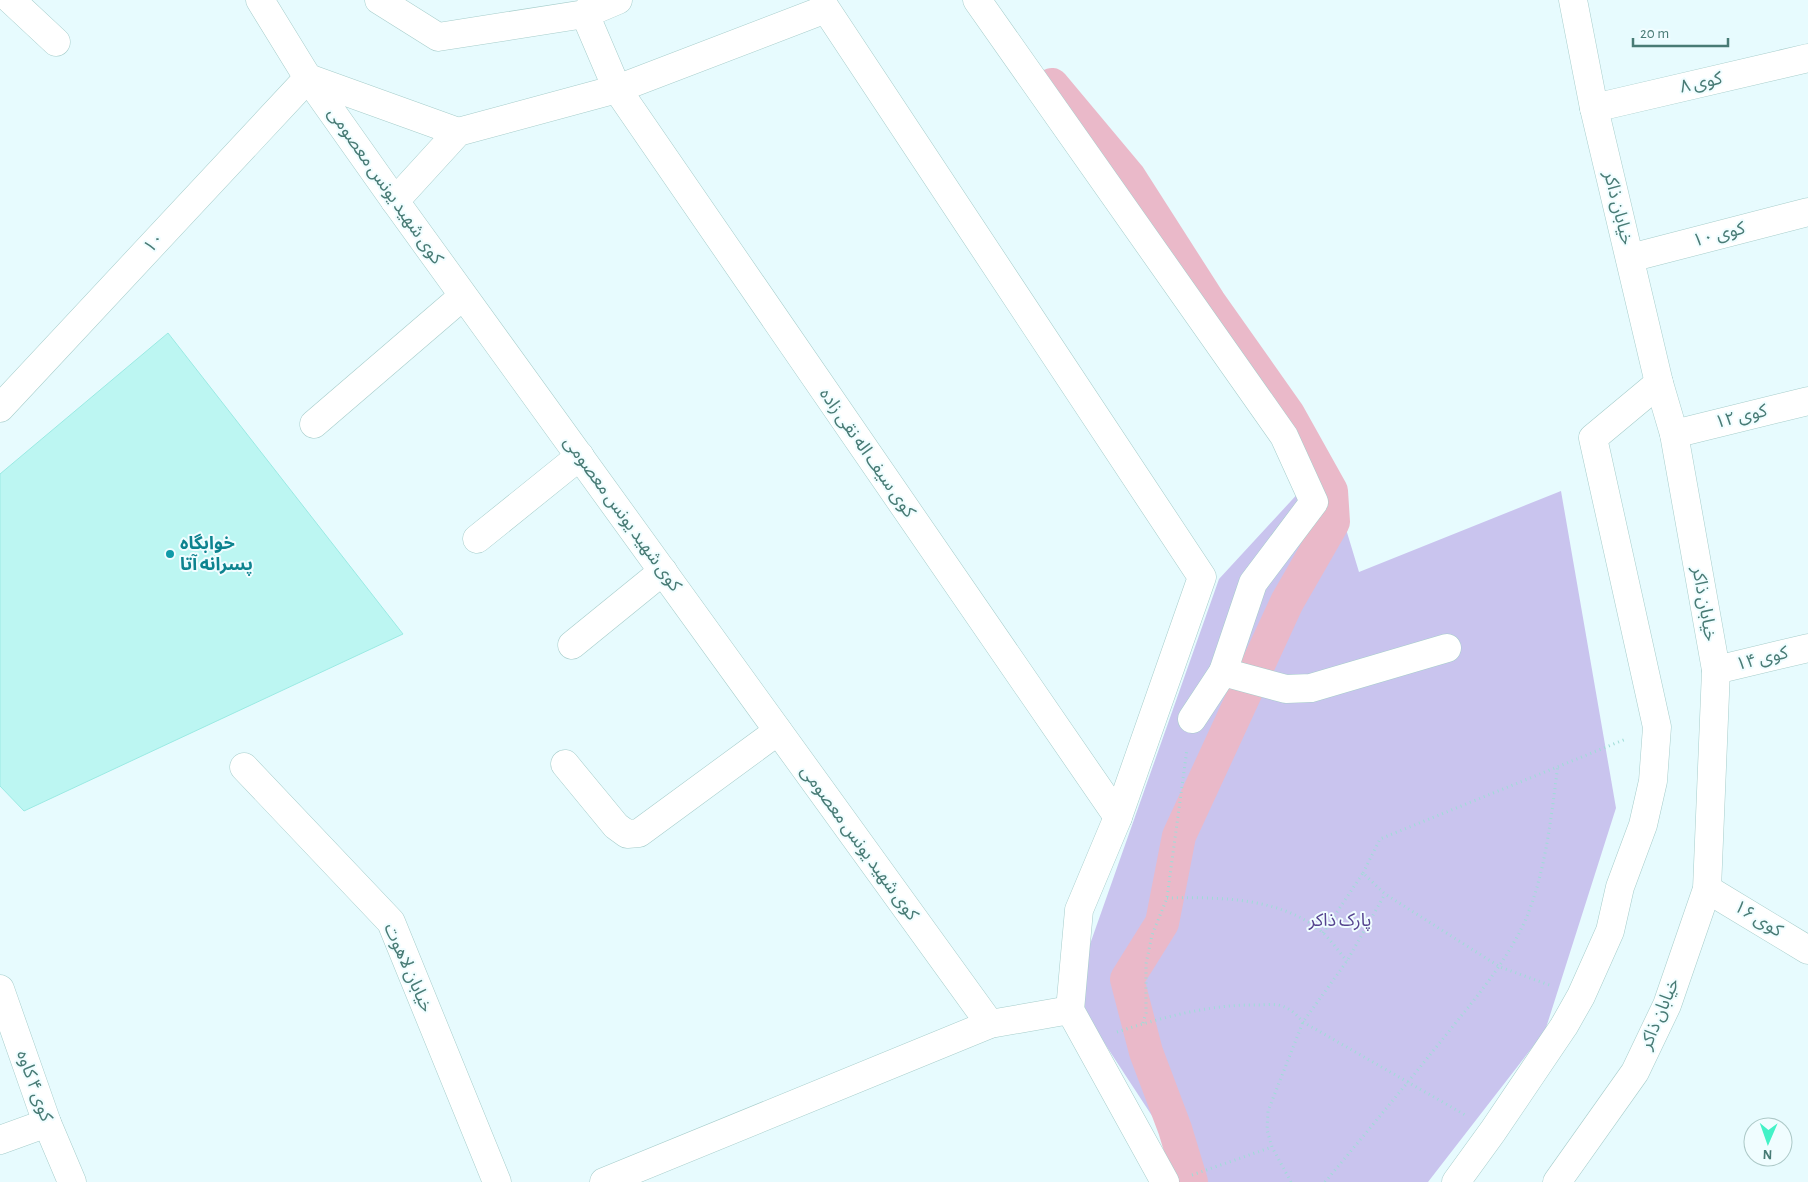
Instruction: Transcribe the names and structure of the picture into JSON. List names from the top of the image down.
{
  "streets": {
    "street": [
      "کوی ۸",
      "کوی شهید یونس معصومی",
      "خیابان ذاکر",
      "کوی ۱۰",
      "۱۰",
      "کوی ۱۲",
      "کوی سیف اله نقی زاده",
      "کوی ۱۴",
      "کوی ۱۶",
      "خیابان لاهوت",
      "کوی ۴ کاوه"
    ]
  },
  "crossings": [
    ["کوی ۸", "خیابان ذاکر"],
    ["کوی شهید یونس معصومی", "۱۰"],
    ["خیابان ذاکر", "کوی ۱۰"],
    ["خیابان ذاکر", "کوی ۱۲"],
    ["خیابان ذاکر", "کوی ۱۴"],
    ["خیابان ذاکر", "کوی ۱۶"]
  ],
  "parks": ["پارک ذاکر"],
  "places": ["خوابگاه پسرانه آتا"],
  "scale_bar": "20 m",
  "north": "bottom"
}
